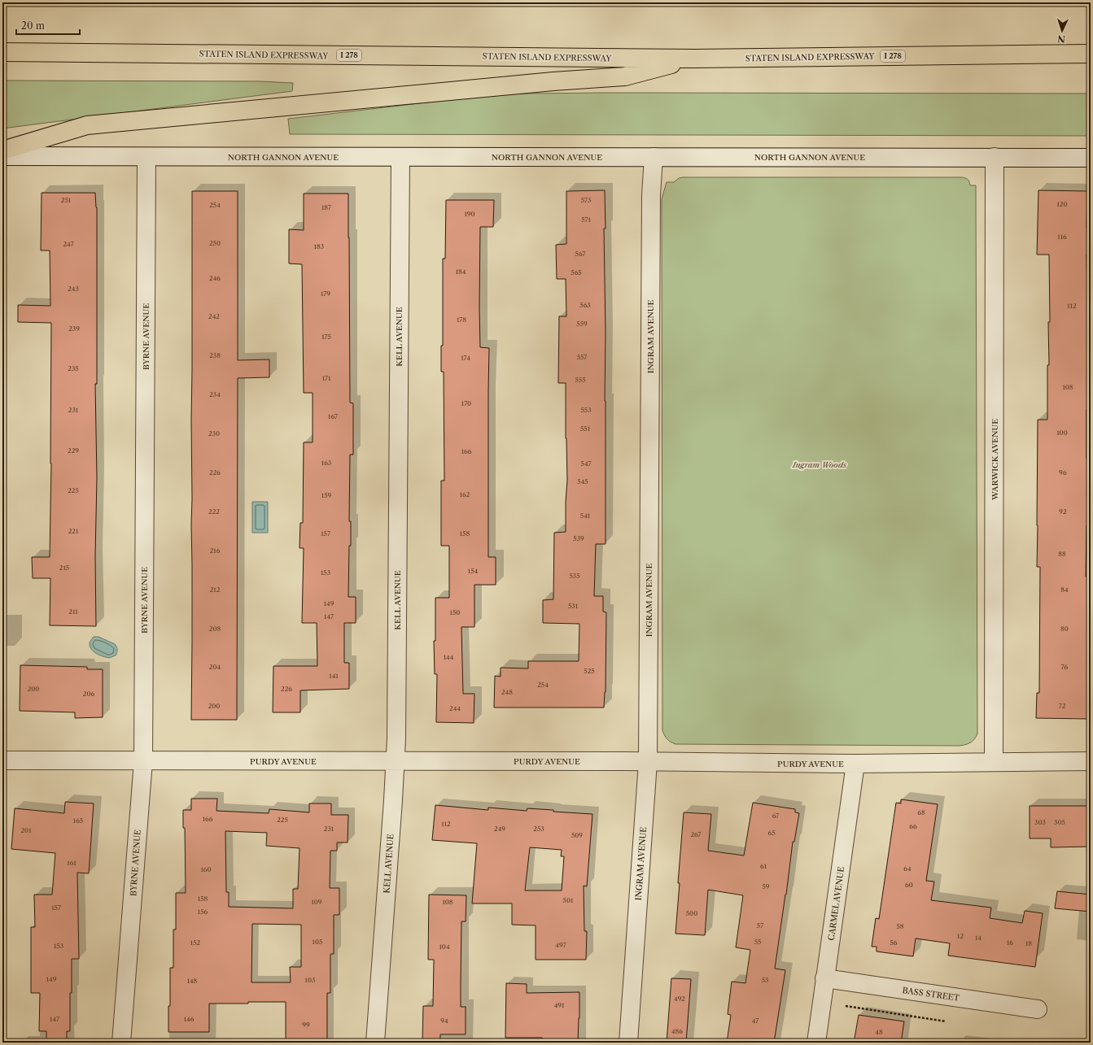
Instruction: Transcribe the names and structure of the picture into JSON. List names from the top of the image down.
{
  "streets": {
    "highway": ["STATEN ISLAND EXPRESSWAY", "I 278"],
    "street": [
      "NORTH GANNON AVENUE",
      "BYRNE AVENUE",
      "KELL AVENUE",
      "INGRAM AVENUE",
      "WARWICK AVENUE",
      "PURDY AVENUE",
      "CARMEL AVENUE",
      "BASS STREET"
    ]
  },
  "crossings": [
    ["NORTH GANNON AVENUE", "BYRNE AVENUE"],
    ["NORTH GANNON AVENUE", "KELL AVENUE"],
    ["NORTH GANNON AVENUE", "INGRAM AVENUE"],
    ["NORTH GANNON AVENUE", "WARWICK AVENUE"],
    ["BYRNE AVENUE", "PURDY AVENUE"],
    ["KELL AVENUE", "PURDY AVENUE"],
    ["INGRAM AVENUE", "PURDY AVENUE"],
    ["WARWICK AVENUE", "PURDY AVENUE"],
    ["PURDY AVENUE", "CARMEL AVENUE"],
    ["CARMEL AVENUE", "BASS STREET"]
  ],
  "parks": ["Ingram Woods"],
  "house_numbers": [
    "251",
    "573",
    "120",
    "254",
    "187",
    "190",
    "571",
    "116",
    "250",
    "247",
    "183",
    "567",
    "184",
    "565",
    "246",
    "243",
    "179",
    "563",
    "112",
    "242",
    "178",
    "559",
    "239",
    "175",
    "238",
    "557",
    "174",
    "235",
    "171",
    "555",
    "108",
    "234",
    "170",
    "231",
    "553",
    "167",
    "551",
    "100",
    "230",
    "229",
    "166",
    "163",
    "547",
    "226",
    "96",
    "545",
    "225",
    "162",
    "159",
    "222",
    "92",
    "541",
    "221",
    "157",
    "158",
    "539",
    "216",
    "88",
    "215",
    "154",
    "153",
    "535",
    "212",
    "84",
    "149",
    "531",
    "211",
    "150",
    "147",
    "208",
    "80",
    "144",
    "204",
    "76",
    "525",
    "141",
    "254",
    "200",
    "226",
    "248",
    "206",
    "200",
    "72",
    "244",
    "68",
    "67",
    "166",
    "225",
    "165",
    "303",
    "305",
    "112",
    "66",
    "231",
    "249",
    "253",
    "201",
    "65",
    "267",
    "509",
    "161",
    "61",
    "64",
    "160",
    "60",
    "59",
    "158",
    "501",
    "109",
    "108",
    "157",
    "156",
    "500",
    "57",
    "58",
    "12",
    "14",
    "105",
    "55",
    "152",
    "56",
    "16",
    "18",
    "497",
    "153",
    "104",
    "149",
    "103",
    "53",
    "148",
    "492",
    "491",
    "147",
    "146",
    "94",
    "47",
    "99",
    "486",
    "48"
  ],
  "scale_bar": "20 m",
  "north": "bottom"
}
